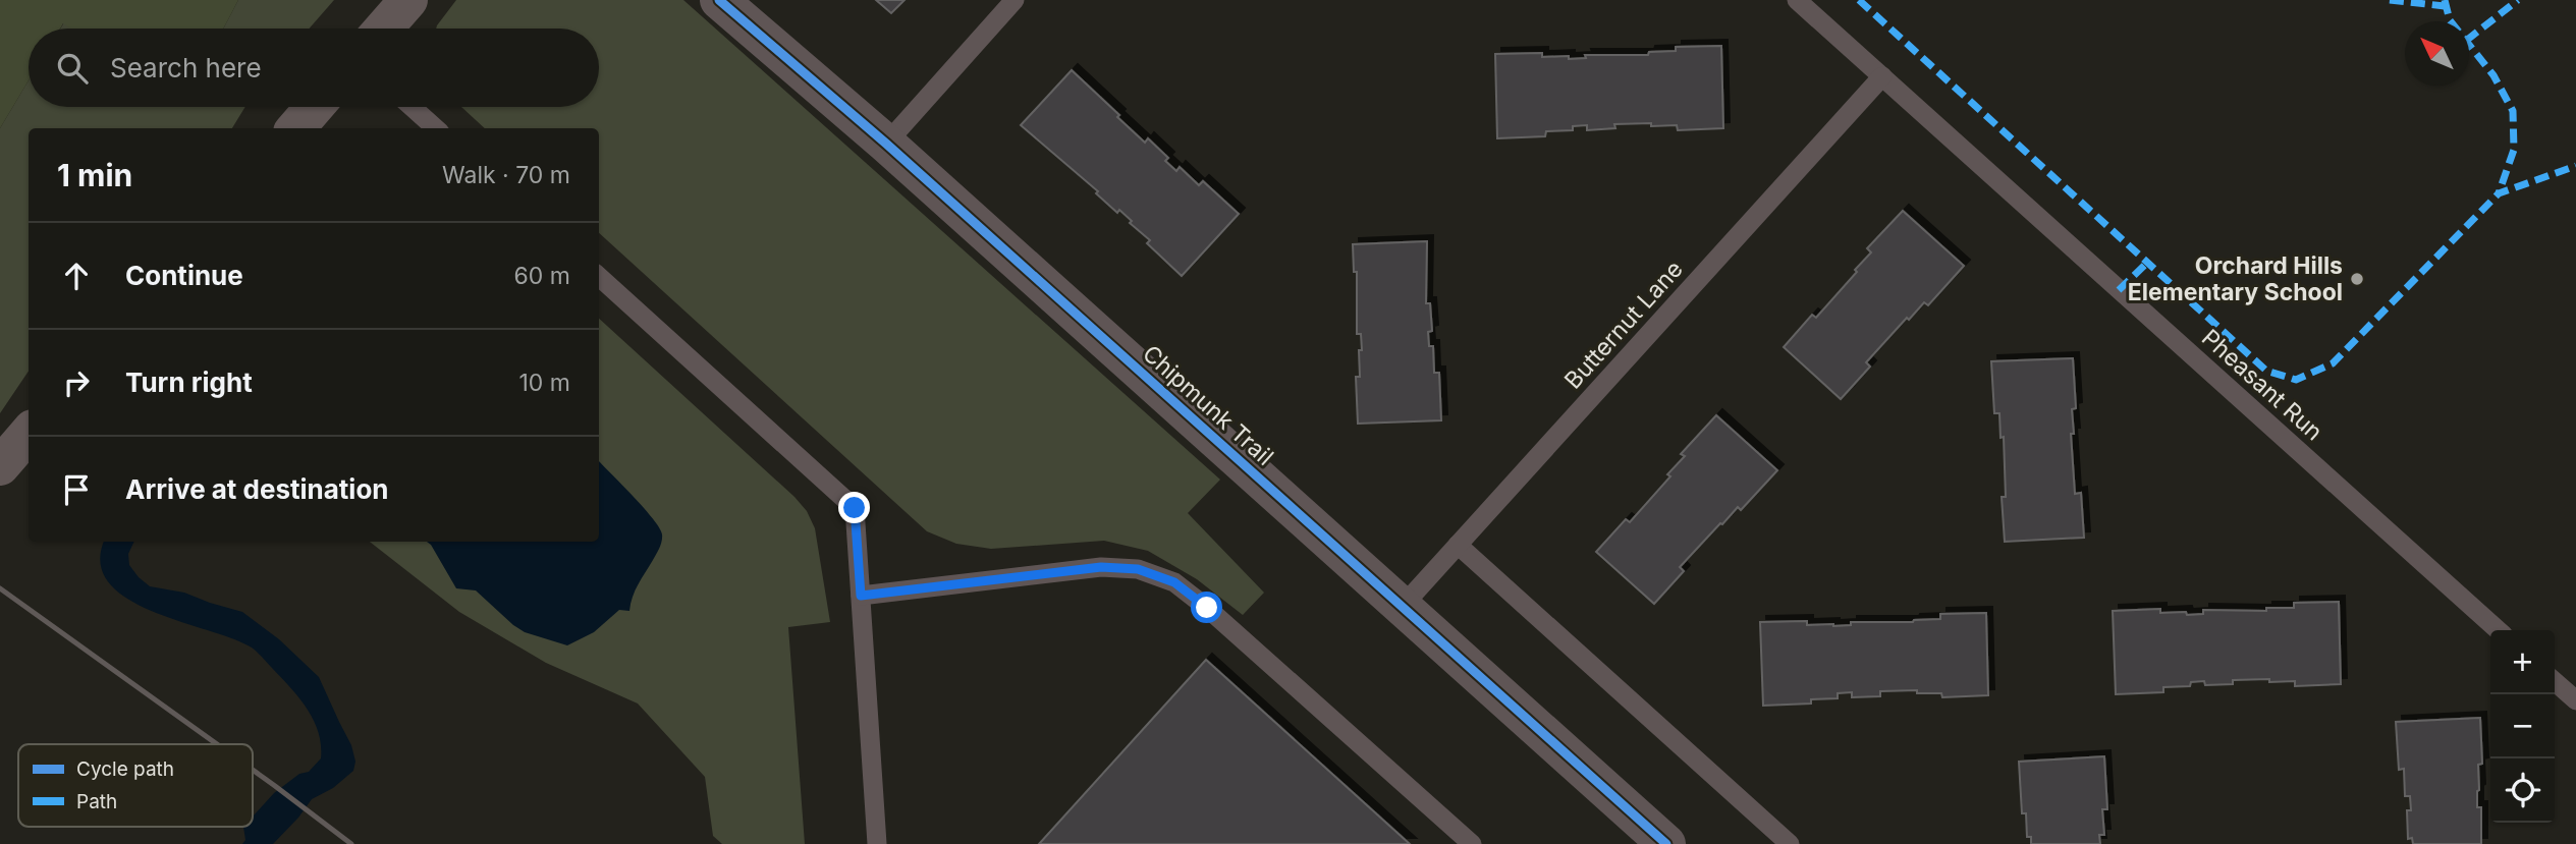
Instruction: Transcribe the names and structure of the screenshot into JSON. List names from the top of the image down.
{
  "streets": {
    "street": ["Chipmunk Trail"],
    "lane": ["Butternut Lane", "Pheasant Run"]
  },
  "crossings": [
    ["Butternut Lane", "Pheasant Run"],
    ["Butternut Lane", "Chipmunk Trail"]
  ],
  "places": ["Orchard Hills Elementary School"],
  "legend": ["Cycle path", "Path"],
  "north": "top left",
  "page": {
    "search": "Search here",
    "heading": ["1 min", "Walk · 70 m"],
    "list": [
      ["Continue", "60 m"],
      ["Turn right", "10 m"],
      "Arrive at destination"
    ],
    "map_buttons": ["+", "−"]
  }
}
